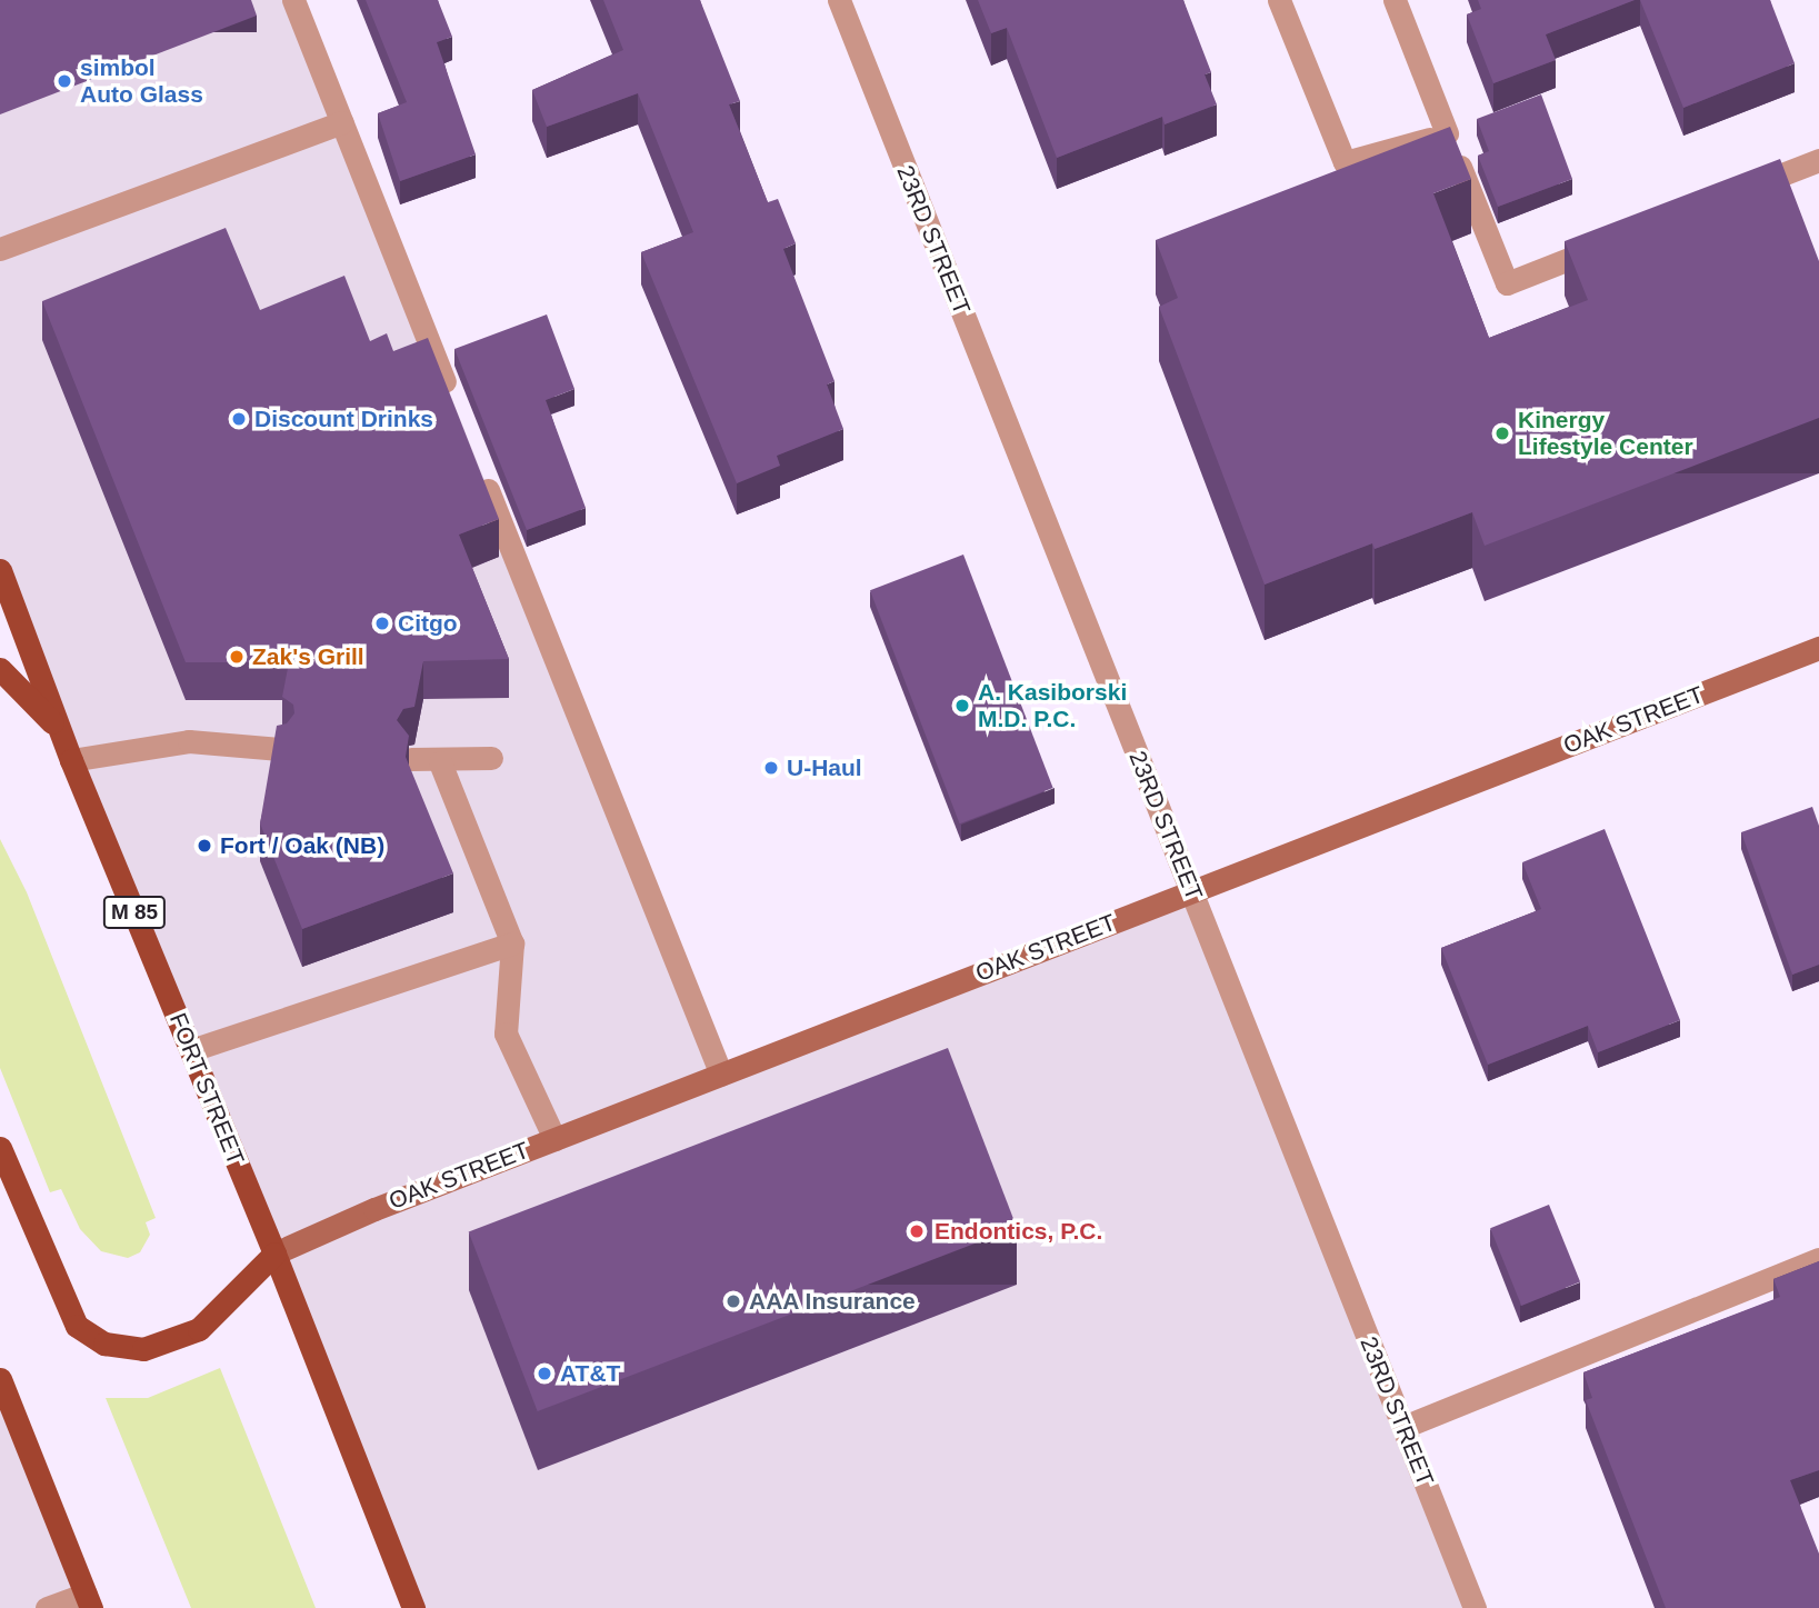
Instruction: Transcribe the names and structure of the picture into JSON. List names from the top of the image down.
{
  "streets": {
    "main road": ["M 85", "FORT STREET"],
    "street": ["23RD STREET", "OAK STREET"]
  },
  "crossings": [
    ["23RD STREET", "OAK STREET"],
    ["OAK STREET", "FORT STREET"]
  ],
  "places": [
    "simbol Auto Glass",
    "Discount Drinks",
    "Kinergy Lifestyle Center",
    "Citgo",
    "Zak's Grill",
    "A. Kasiborski M.D. P.C.",
    "U-Haul",
    "Fort / Oak (NB)",
    "Endontics, P.C.",
    "AAA Insurance",
    "AT&T"
  ]
}
